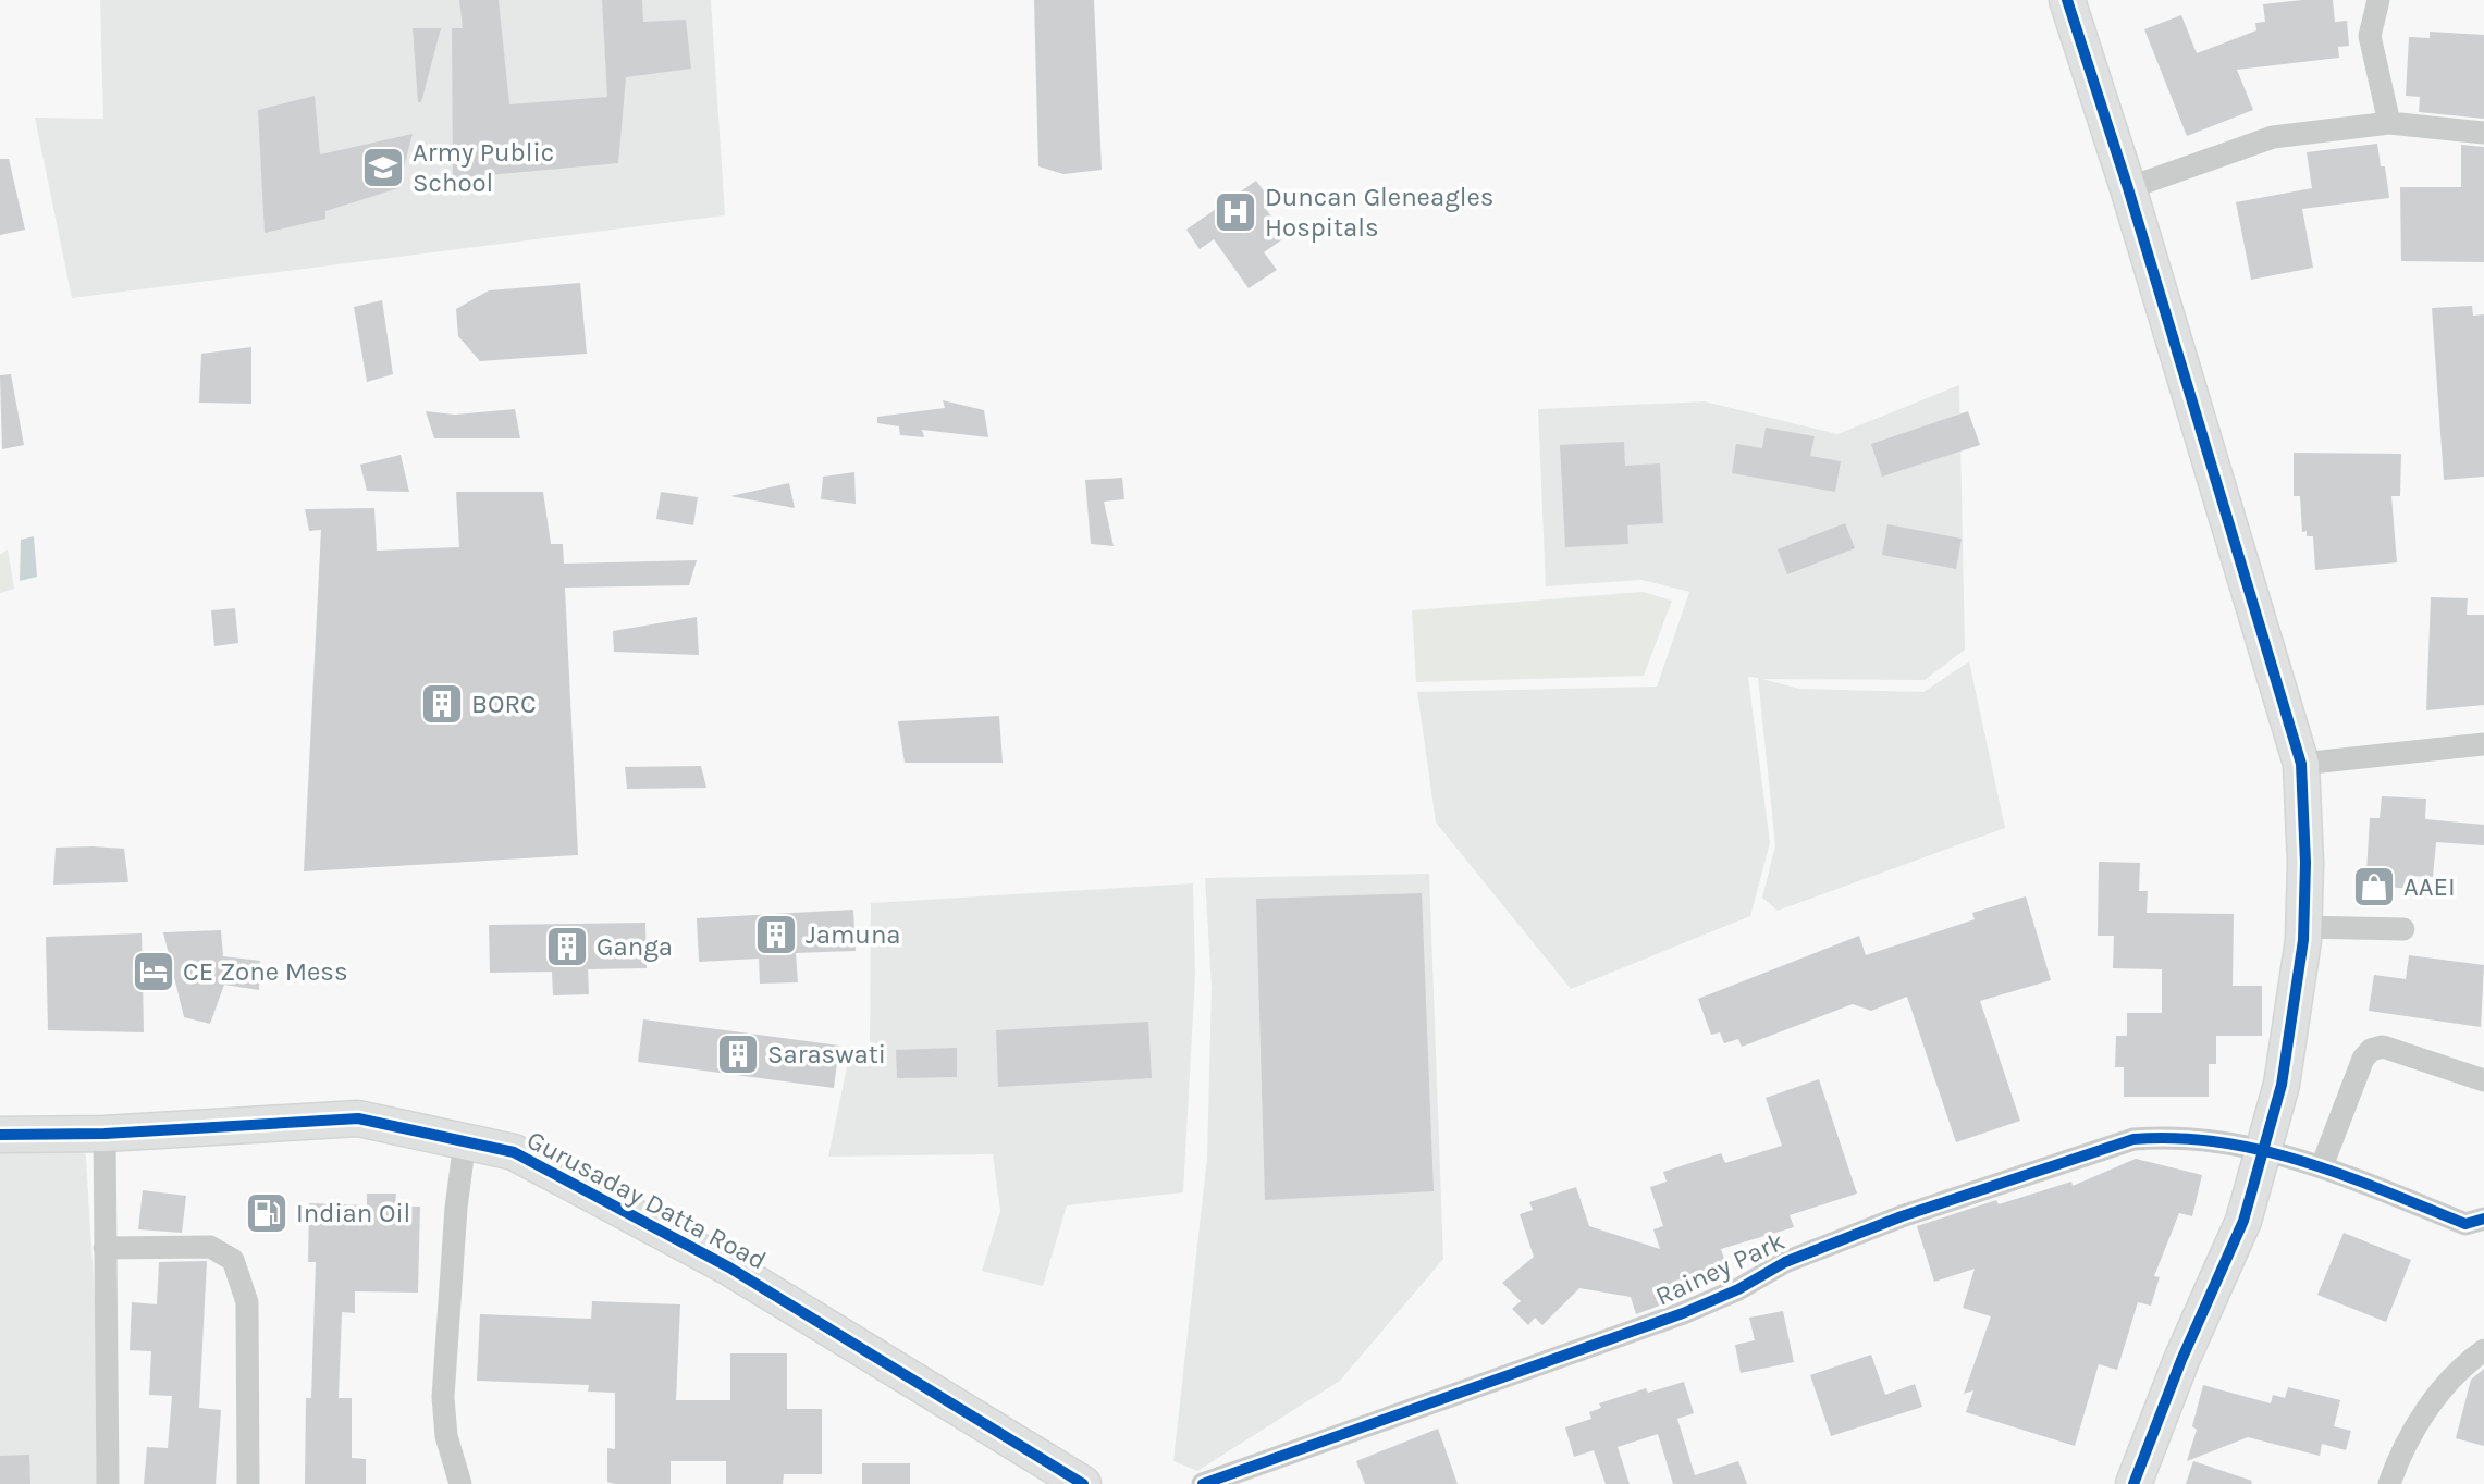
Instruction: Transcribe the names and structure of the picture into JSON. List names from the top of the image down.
{
  "streets": {
    "street": ["Gurusaday Datta Road", "Rainey Park"]
  },
  "places": {
    "school or university": ["Army Public School"],
    "hospital": ["Duncan Gleneagles Hospitals"],
    "building": [
      "BORC",
      "Jamuna",
      "Ganga",
      "Saraswati"
    ],
    "shop": ["AAEI"],
    "hotel": ["CE Zone Mess"],
    "fuel station": ["Indian Oil"]
  }
}
